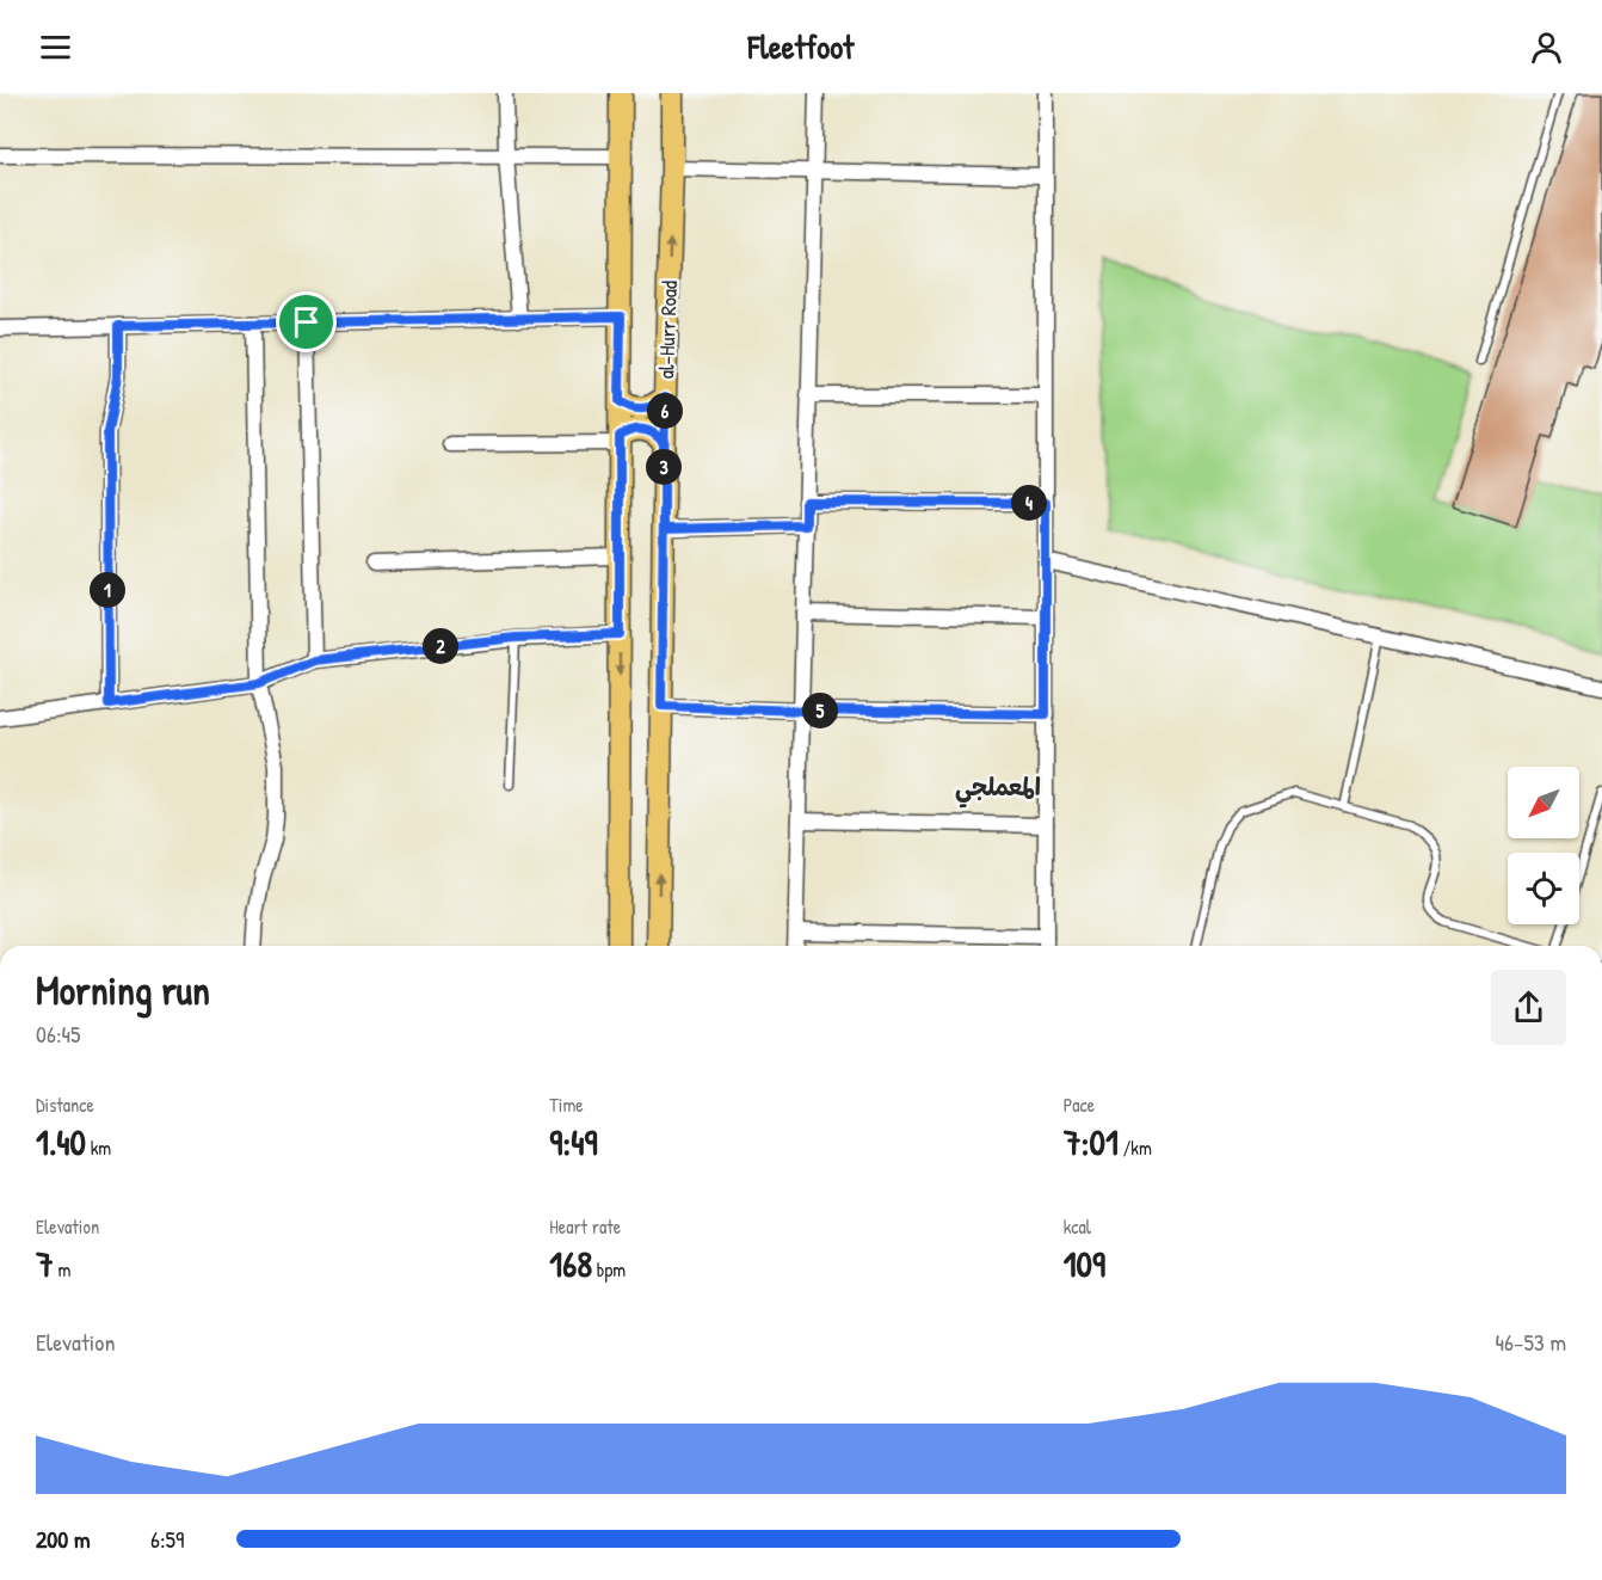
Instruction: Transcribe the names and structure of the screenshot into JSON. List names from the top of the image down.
{
  "streets": {
    "main road": ["al-Hurr Road"]
  },
  "districts": ["المعملجي"],
  "north": "bottom left",
  "page": {
    "header": "Fleetfoot",
    "pins": [
      "6",
      "3",
      "4",
      "1",
      "2",
      "5"
    ],
    "heading": ["Morning run", "06:45"],
    "stats": [
      ["Distance", "1.40 km"],
      ["Time", "9:49"],
      ["Pace", "7:01 /km"],
      ["Elevation", "7 m"],
      ["Heart rate", "168 bpm"],
      ["kcal", "109"]
    ],
    "chart": ["Elevation", "46–53 m"],
    "list": [
      {
        "name": "200 m",
        "note": "6:59"
      }
    ]
  }
}
